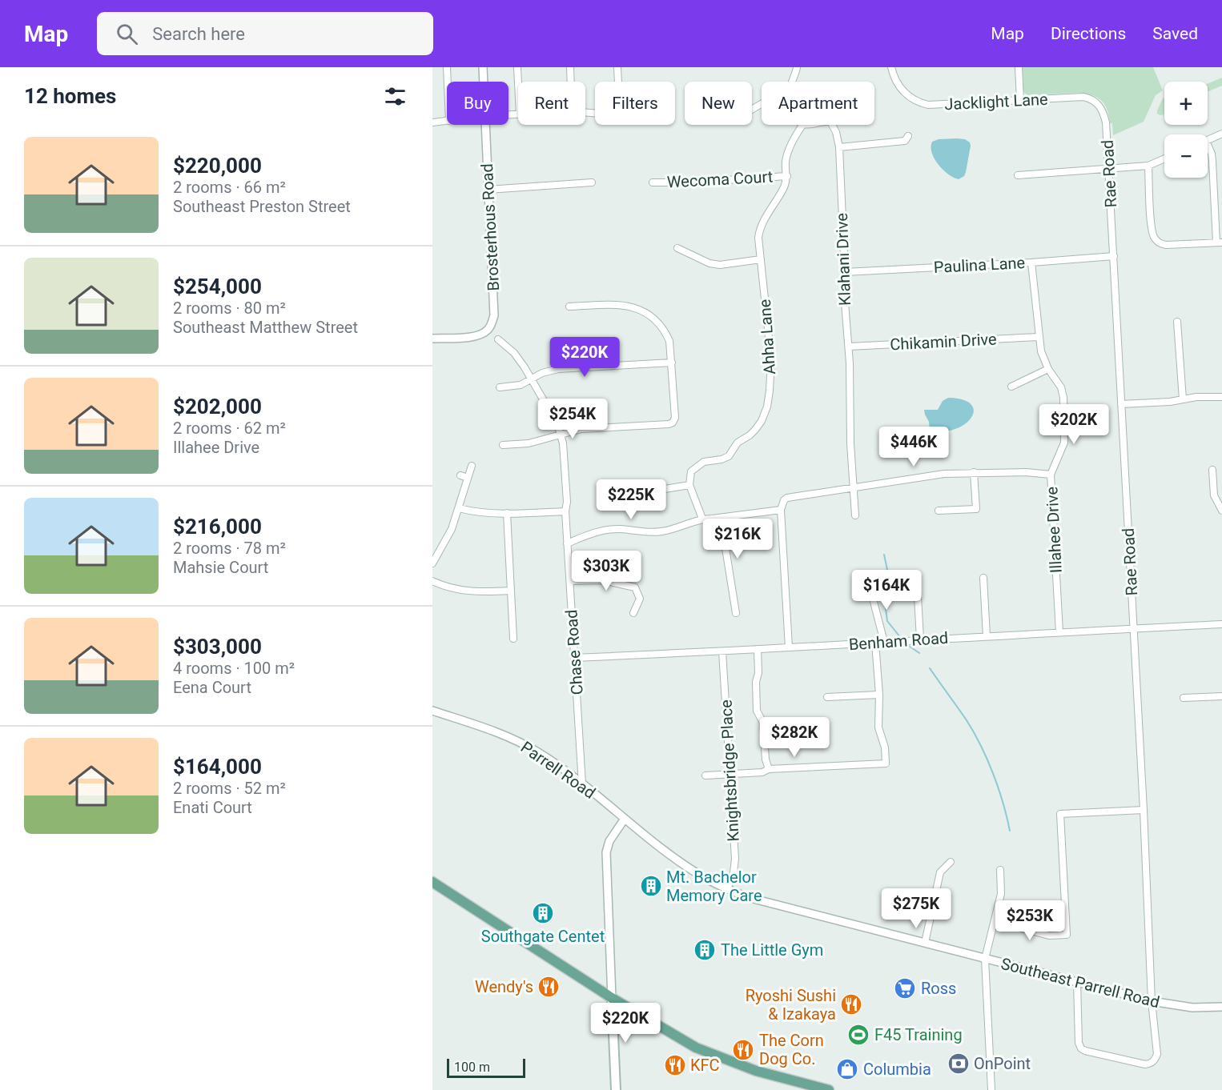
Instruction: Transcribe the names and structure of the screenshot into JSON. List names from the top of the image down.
{
  "streets": {
    "street": [
      "Jacklight Lane",
      "Rae Road",
      "Wecoma Court",
      "Brosterhous Road",
      "Klahani Drive",
      "Paulina Lane",
      "Ahha Lane",
      "Chikamin Drive",
      "Illahee Drive",
      "Benham Road",
      "Chase Road",
      "Parrell Road",
      "Knightsbridge Place",
      "Southeast Parrell Road"
    ]
  },
  "crossings": [
    ["Jacklight Lane", "Rae Road"],
    ["Rae Road", "Paulina Lane"],
    ["Rae Road", "Benham Road"],
    ["Rae Road", "Southeast Parrell Road"],
    ["Wecoma Court", "Ahha Lane"],
    ["Klahani Drive", "Paulina Lane"],
    ["Klahani Drive", "Chikamin Drive"],
    ["Paulina Lane", "Illahee Drive"],
    ["Chikamin Drive", "Illahee Drive"],
    ["Illahee Drive", "Benham Road"],
    ["Benham Road", "Chase Road"],
    ["Benham Road", "Knightsbridge Place"],
    ["Chase Road", "Parrell Road"],
    ["Parrell Road", "Southeast Parrell Road"],
    ["Knightsbridge Place", "Southeast Parrell Road"]
  ],
  "places": {
    "building": ["Mt. Bachelor Memory Care", "Southgate Centet", "The Little Gym"],
    "restaurant": [
      "Wendy's",
      "Ryoshi Sushi & Izakaya",
      "The Corn Dog Co.",
      "KFC"
    ],
    "supermarket": ["Ross"],
    "sports": ["F45 Training"],
    "bank": ["OnPoint"],
    "shop": ["Columbia"]
  },
  "scale_bar": "100 m",
  "page": {
    "header": "Map",
    "search": "Search here",
    "nav": ["Map", "Directions", "Saved"],
    "heading": "12 homes",
    "map_buttons": ["+", "−"],
    "chip": [
      "Buy",
      "Rent",
      "Filters",
      "New",
      "Apartment"
    ],
    "list": [
      {
        "name": "$220,000",
        "note": "2 rooms · 66 m² · Southeast Preston Street"
      },
      {
        "name": "$254,000",
        "note": "2 rooms · 80 m² · Southeast Matthew Street"
      },
      {
        "name": "$202,000",
        "note": "2 rooms · 62 m² · Illahee Drive"
      },
      {
        "name": "$216,000",
        "note": "2 rooms · 78 m² · Mahsie Court"
      },
      {
        "name": "$303,000",
        "note": "4 rooms · 100 m² · Eena Court"
      },
      {
        "name": "$164,000",
        "note": "2 rooms · 52 m² · Enati Court"
      }
    ],
    "price": [
      "$220K",
      "$254K",
      "$202K",
      "$446K",
      "$225K",
      "$216K",
      "$303K",
      "$164K",
      "$282K",
      "$275K",
      "$253K",
      "$220K"
    ],
    "scale": "100 m"
  }
}
